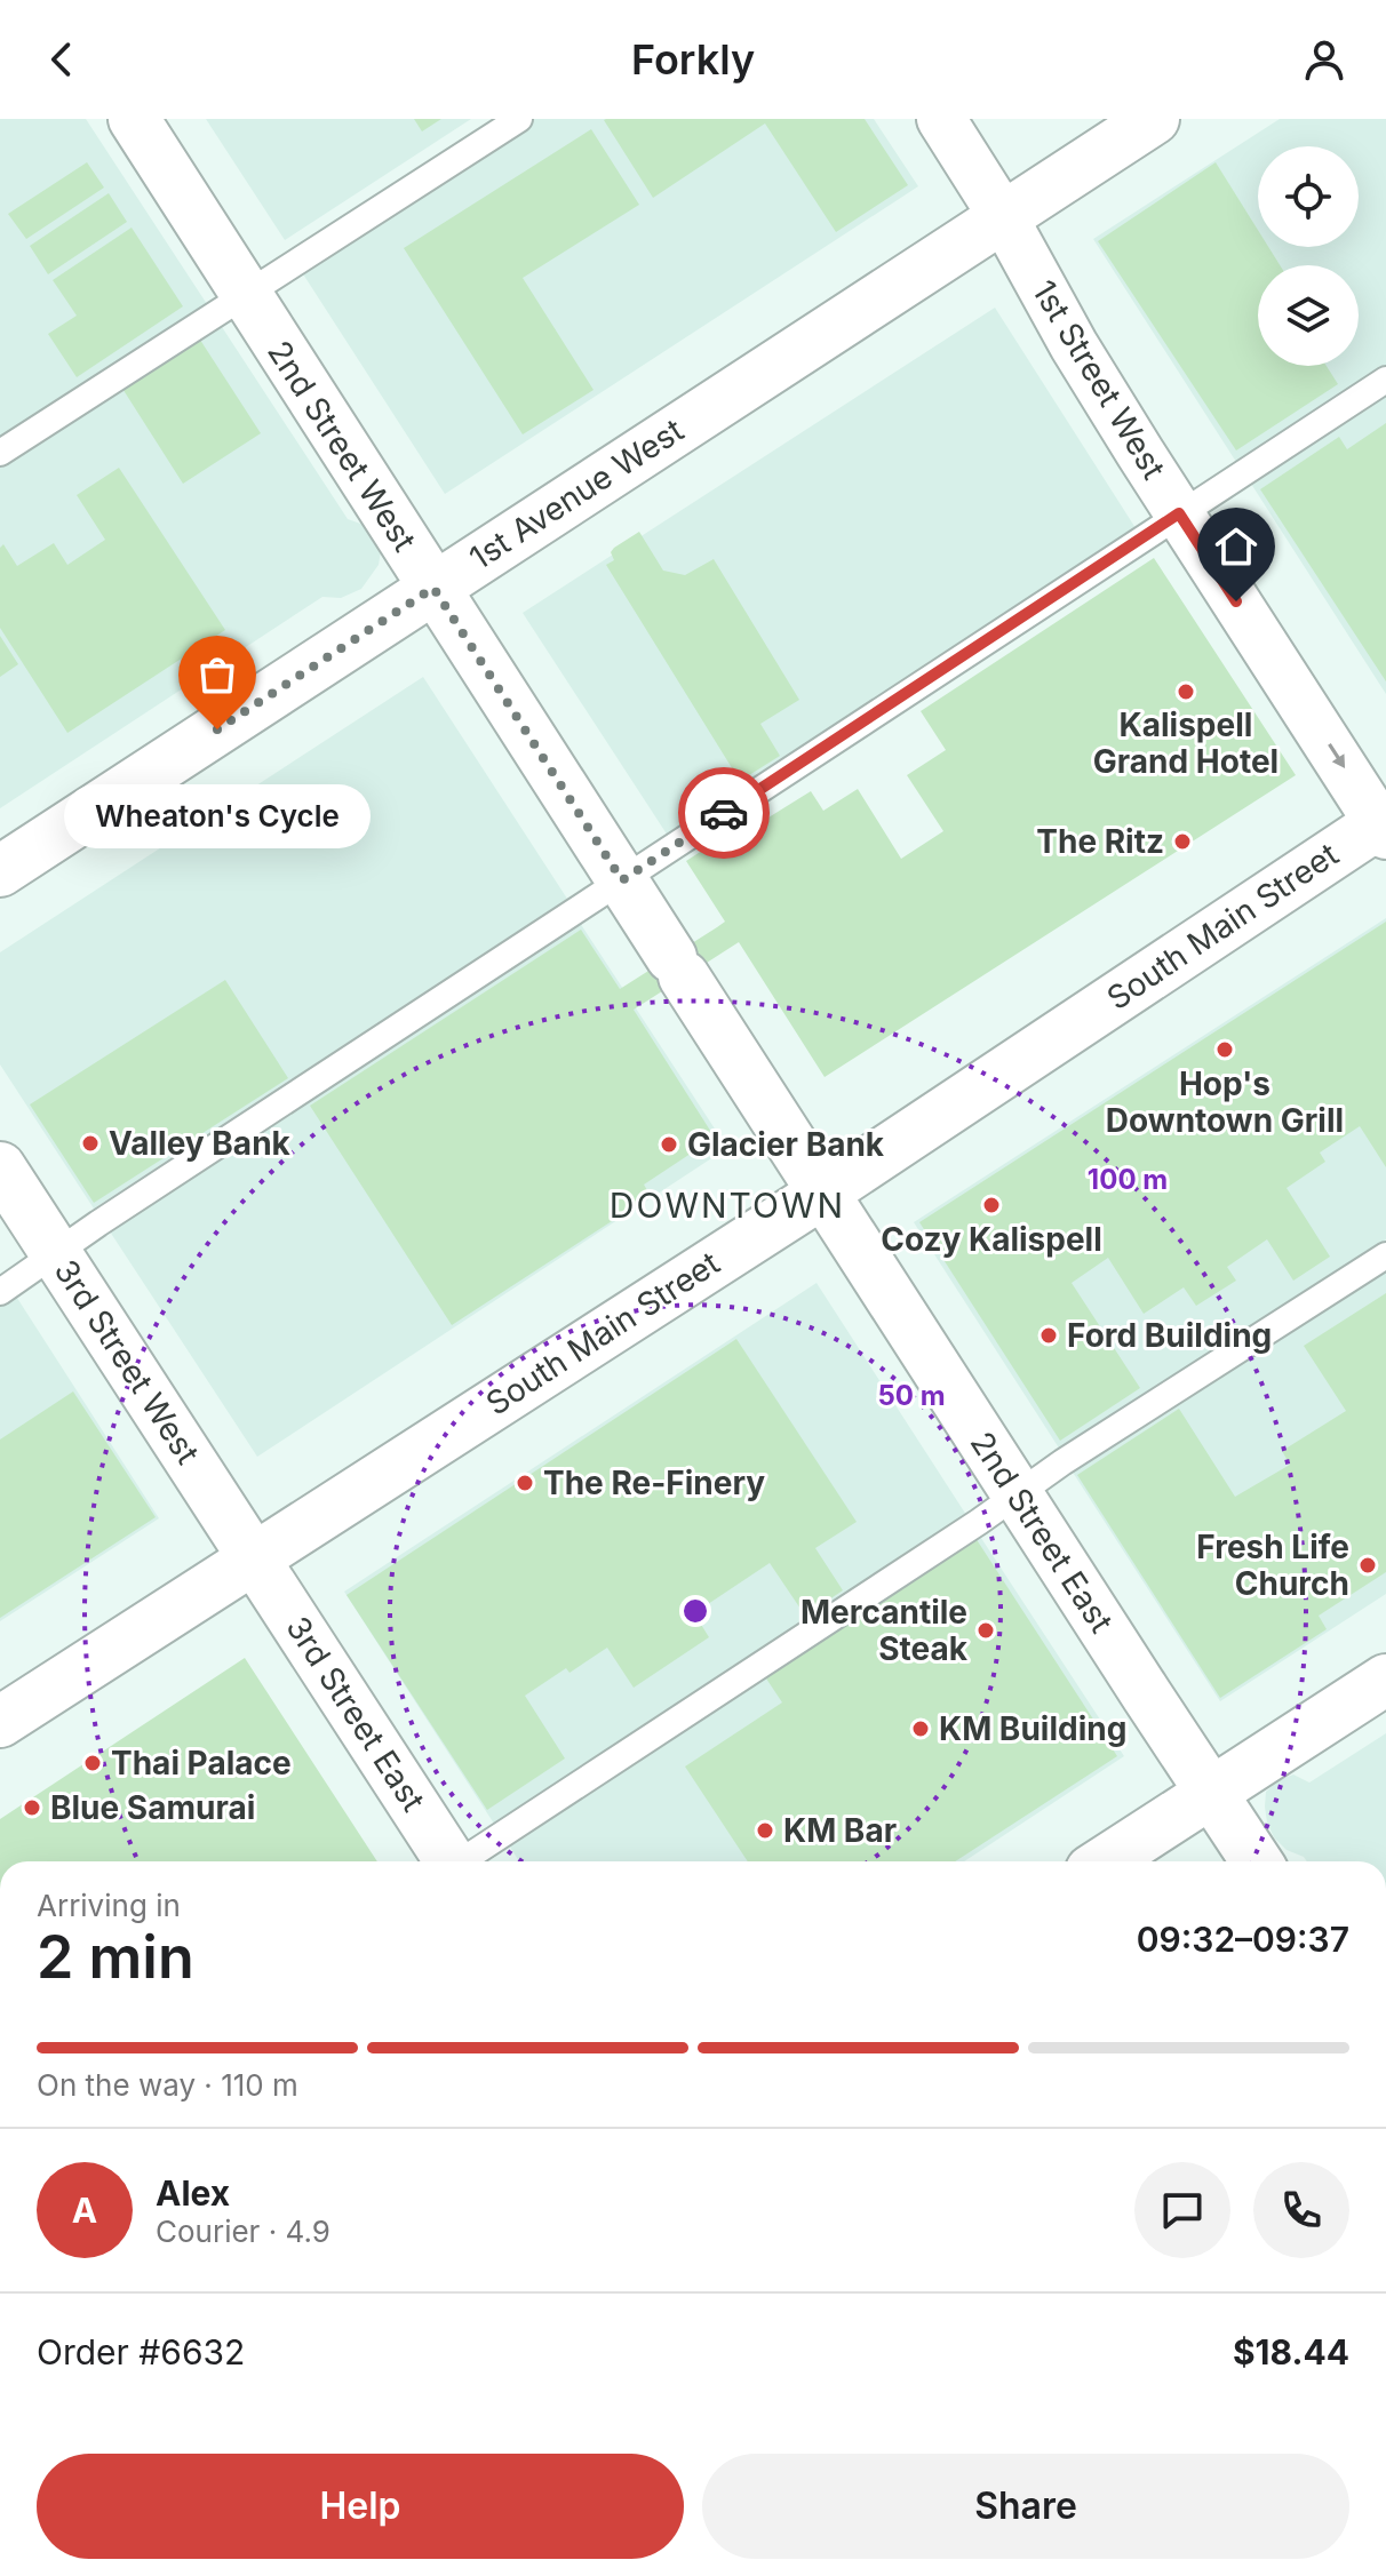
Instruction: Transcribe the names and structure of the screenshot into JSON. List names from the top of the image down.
{
  "streets": {
    "street": [
      "1st Street West",
      "2nd Street West",
      "1st Avenue West",
      "South Main Street",
      "3rd Street West",
      "2nd Street East",
      "3rd Street East"
    ]
  },
  "crossings": [
    ["1st Street West", "1st Avenue West"],
    ["1st Street West", "South Main Street"],
    ["2nd Street West", "1st Avenue West"],
    ["2nd Street West", "South Main Street"],
    ["2nd Street West", "2nd Street East"],
    ["South Main Street", "3rd Street West"],
    ["South Main Street", "2nd Street East"],
    ["South Main Street", "3rd Street East"],
    ["3rd Street West", "3rd Street East"]
  ],
  "one_way": ["1st Street West"],
  "districts": ["DOWNTOWN"],
  "places": [
    "Kalispell Grand Hotel",
    "Wheaton's Cycle",
    "The Ritz",
    "Hop's Downtown Grill",
    "Valley Bank",
    "Glacier Bank",
    "Cozy Kalispell",
    "Ford Building",
    "The Re-Finery",
    "Fresh Life Church",
    "Mercantile Steak",
    "KM Building",
    "Thai Palace",
    "Blue Samurai",
    "KM Bar"
  ],
  "page": {
    "header": "Forkly",
    "bubble": "Wheaton's Cycle",
    "heading": ["2 min", "Arriving in", "09:32–09:37"],
    "panel": [
      "Alex",
      "Courier · 4.9",
      "Order #6632",
      "$18.44"
    ],
    "bar": "On the way · 110 m",
    "round": "A",
    "buttons": ["Help", "Share"]
  },
  "rings": ["100 m", "50 m"]
}
